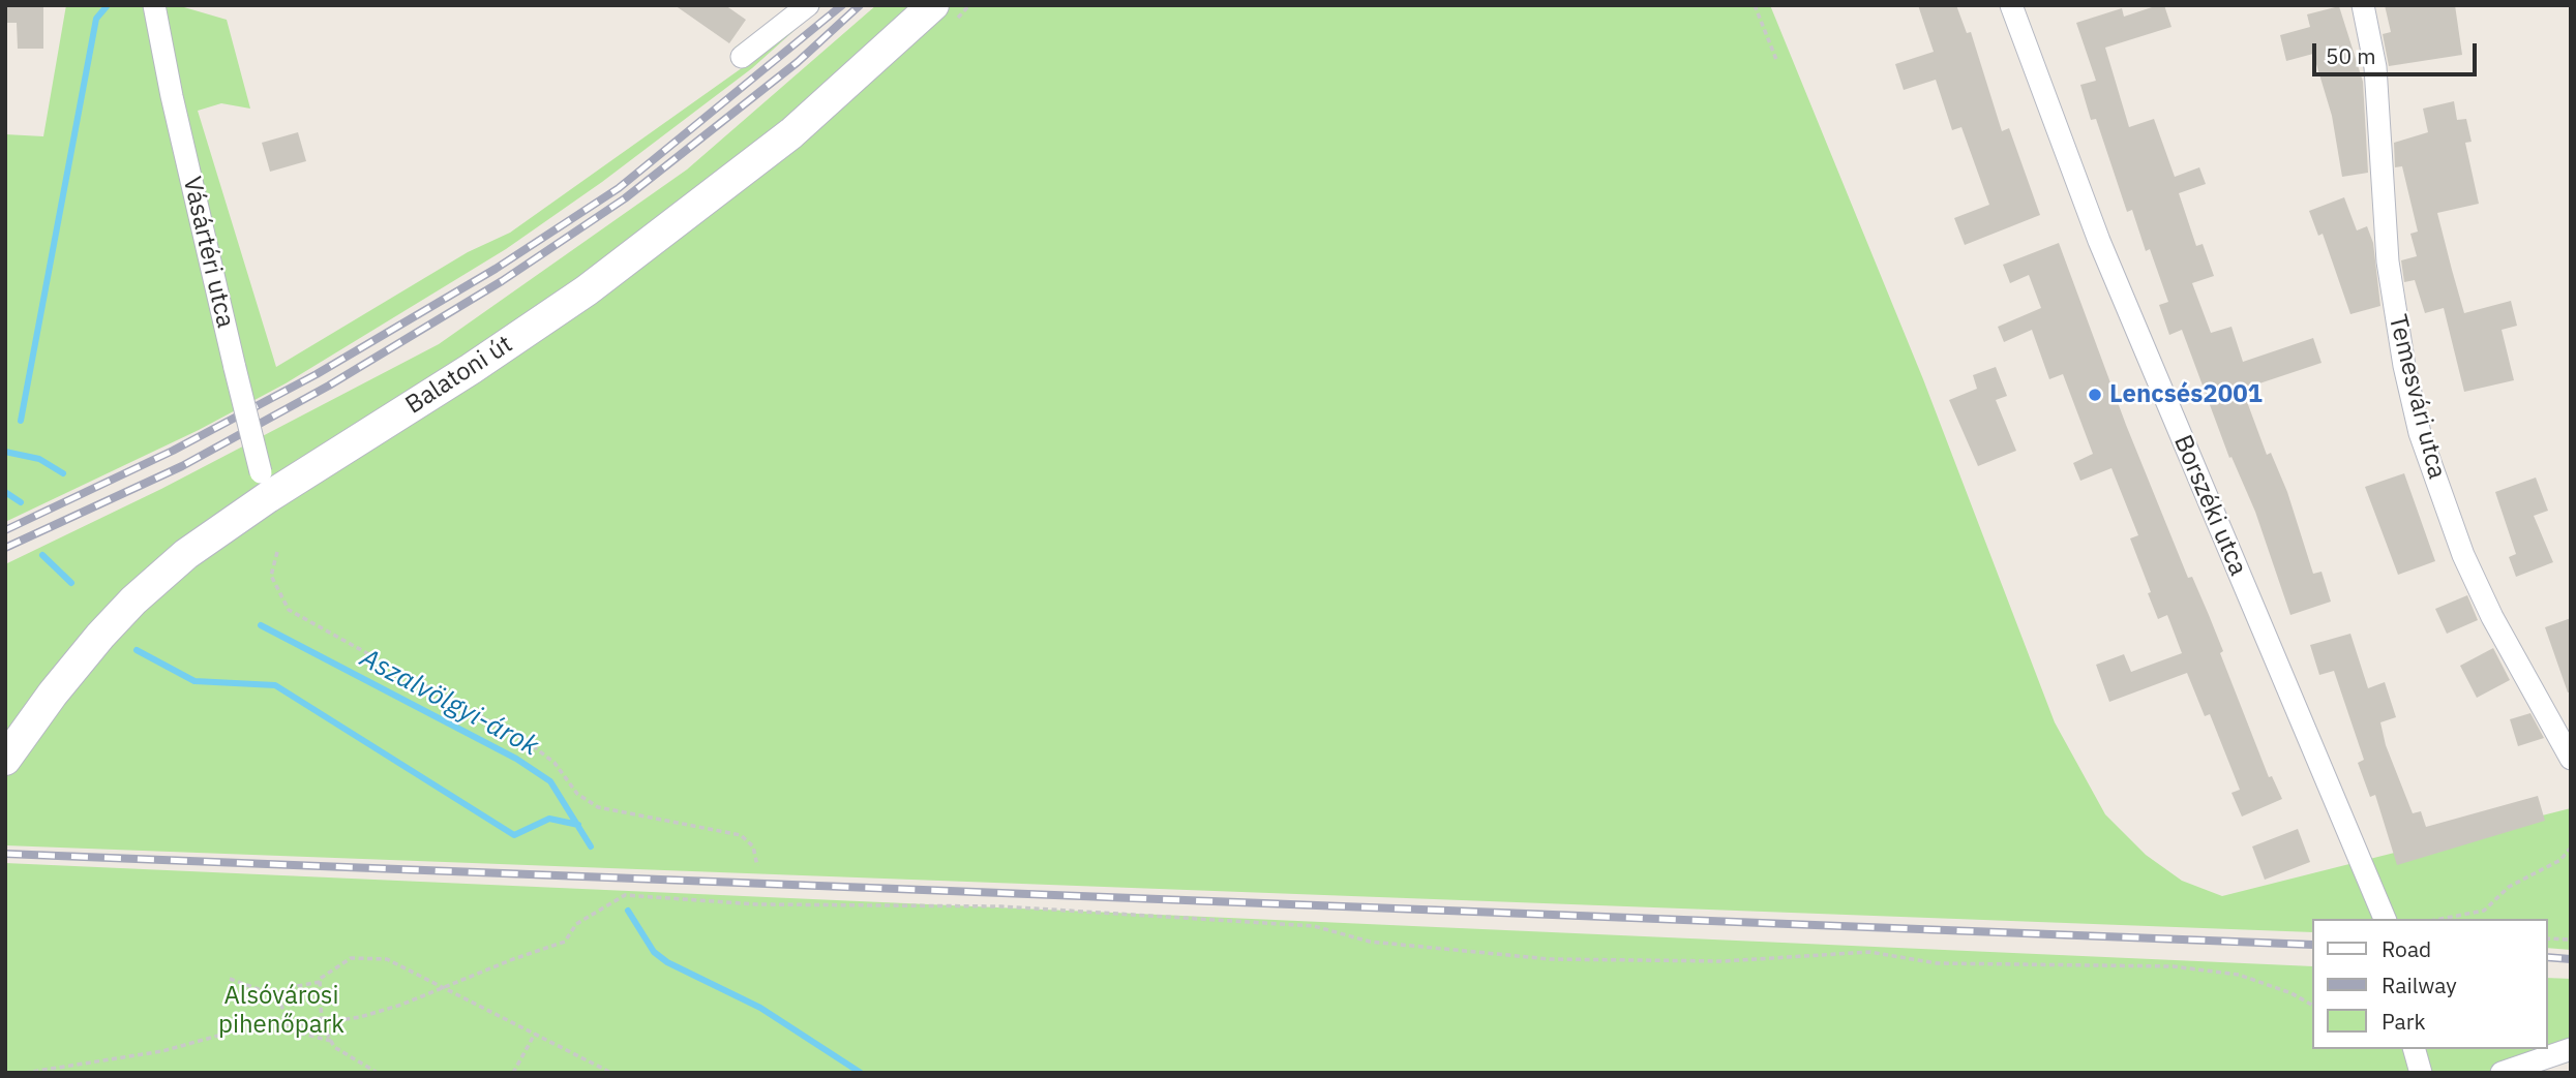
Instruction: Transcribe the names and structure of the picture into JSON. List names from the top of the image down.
{
  "streets": {
    "main road": ["Balatoni út"],
    "street": ["Vásártéri utca", "Temesvári utca", "Borszéki utca"]
  },
  "crossings": [
    ["Vásártéri utca", "Balatoni út"]
  ],
  "water": ["Aszalvölgyi-árok"],
  "parks": ["Alsóvárosi pihenőpark"],
  "places": ["Lencsés2001"],
  "legend": ["Road", "Railway", "Park"],
  "scale_bar": "50 m"
}
